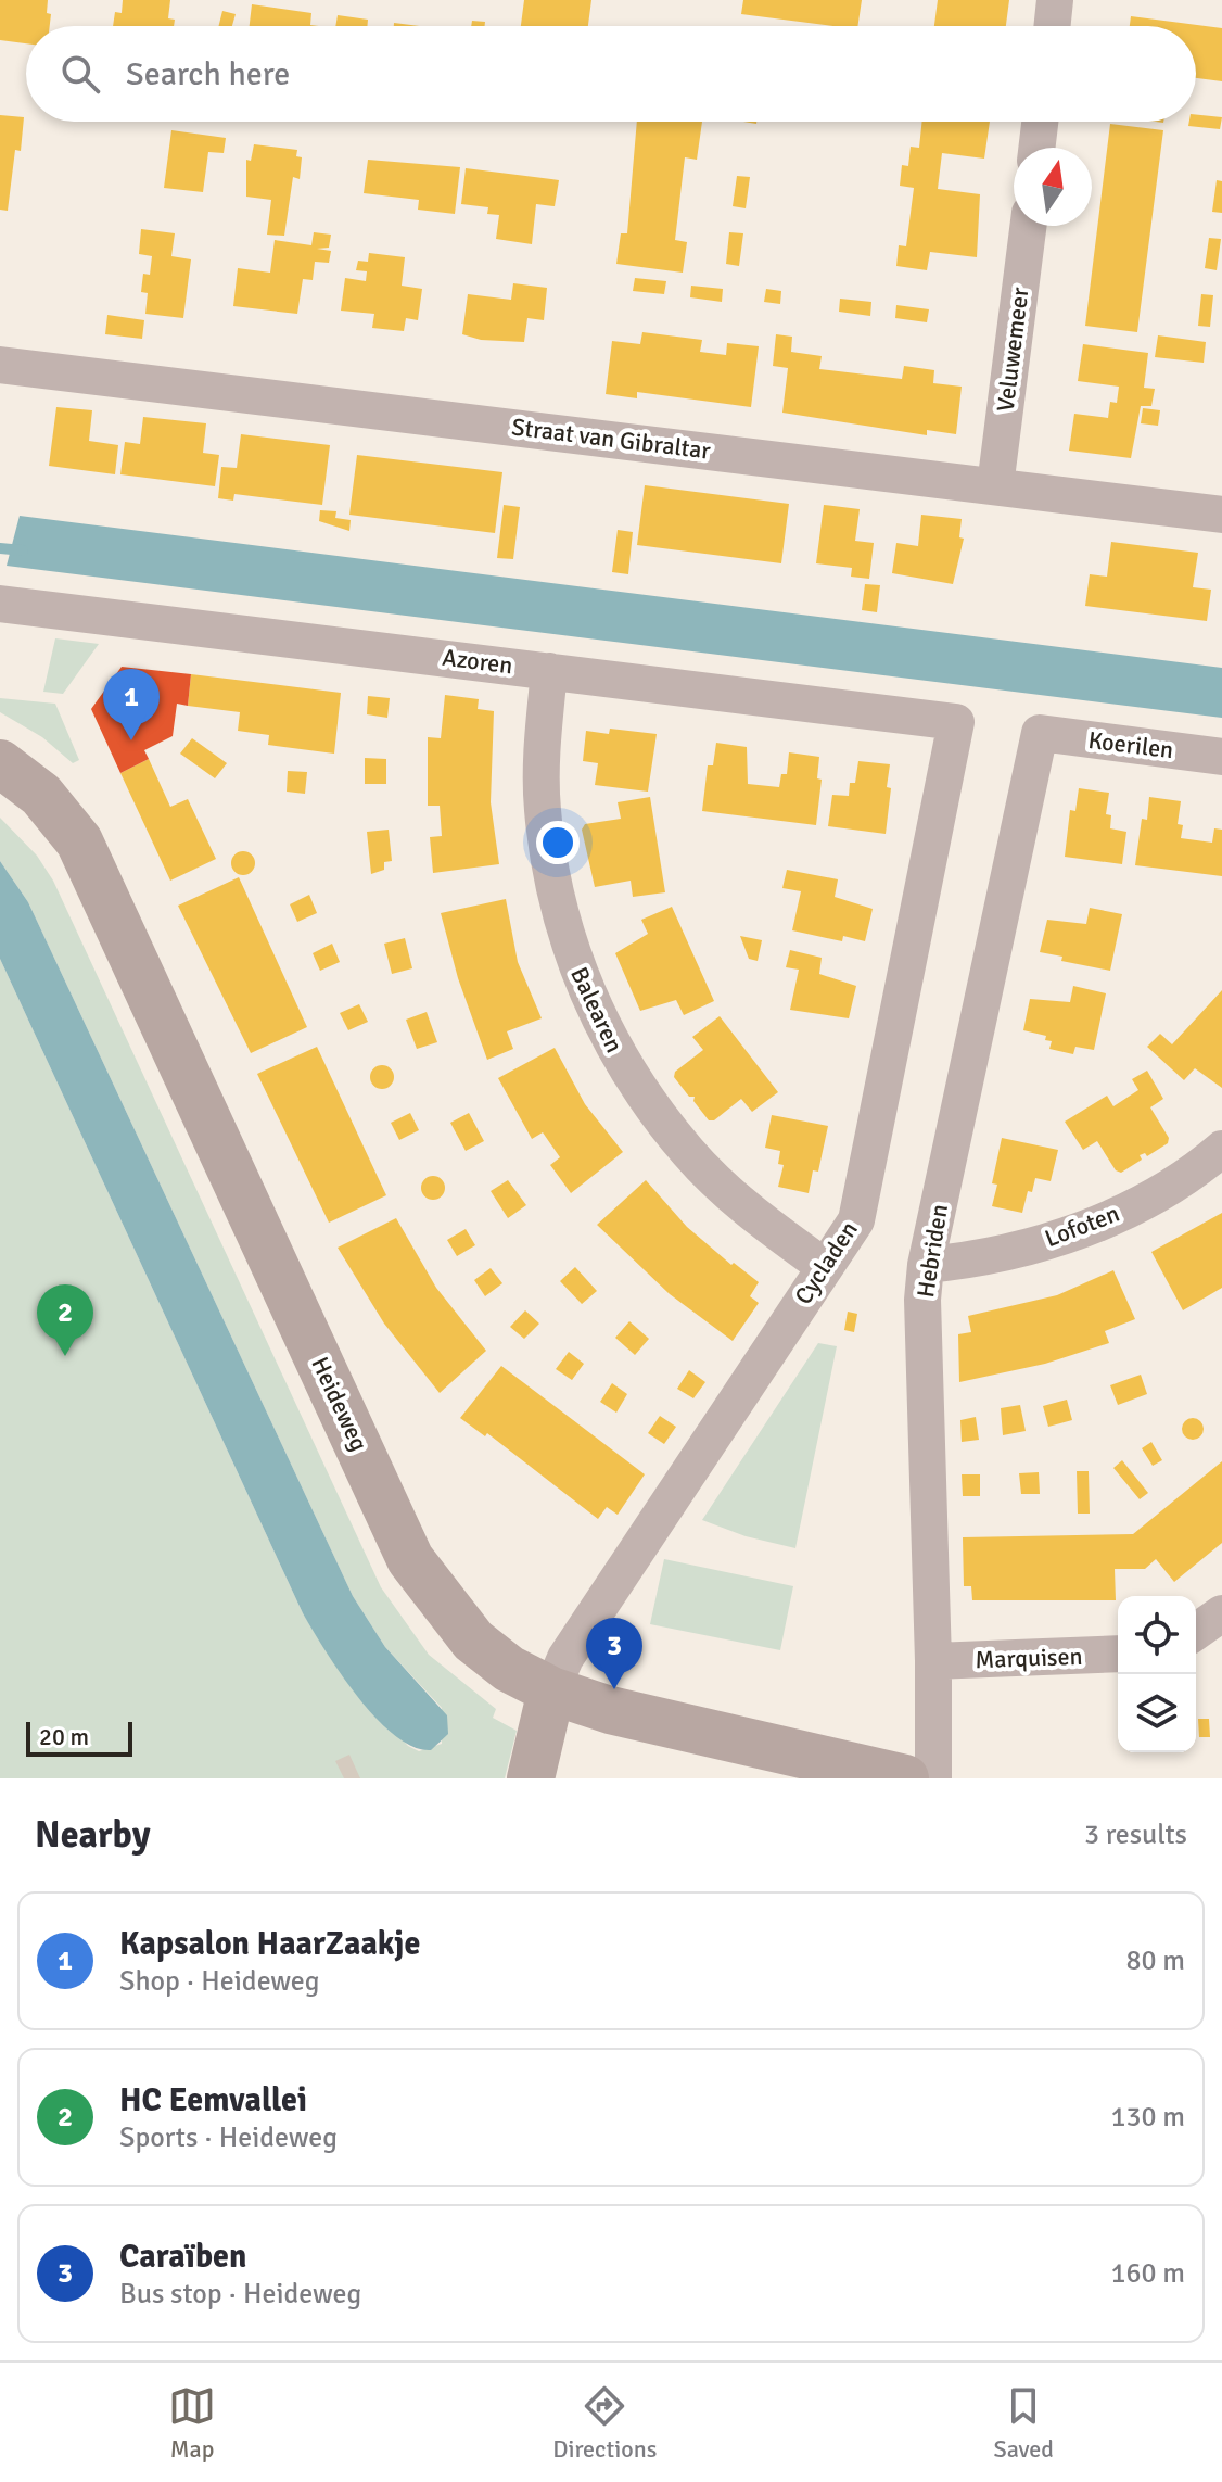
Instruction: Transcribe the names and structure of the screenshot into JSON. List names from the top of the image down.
{
  "streets": {
    "street": [
      "Veluwemeer",
      "Straat van Gibraltar",
      "Azoren",
      "Koerilen",
      "Balearen",
      "Lofoten",
      "Hebriden",
      "Cycladen",
      "Heideweg",
      "Marquisen"
    ]
  },
  "crossings": [
    ["Veluwemeer", "Straat van Gibraltar"],
    ["Azoren", "Balearen"],
    ["Azoren", "Cycladen"],
    ["Koerilen", "Hebriden"],
    ["Balearen", "Cycladen"],
    ["Lofoten", "Hebriden"],
    ["Hebriden", "Marquisen"],
    ["Cycladen", "Heideweg"]
  ],
  "scale_bar": "20 m",
  "north": "top",
  "page": {
    "search": "Search here",
    "pins": ["1", "2", "3"],
    "scale": "20 m",
    "heading": ["Nearby", "3 results"],
    "list": [
      {
        "mark": "1",
        "name": "Kapsalon HaarZaakje",
        "note": "Shop · Heideweg",
        "value": "80 m"
      },
      {
        "mark": "2",
        "name": "HC Eemvallei",
        "note": "Sports · Heideweg",
        "value": "130 m"
      },
      {
        "mark": "3",
        "name": "Caraïben",
        "note": "Bus stop · Heideweg",
        "value": "160 m"
      }
    ],
    "nav": ["Map", "Directions", "Saved"]
  }
}
